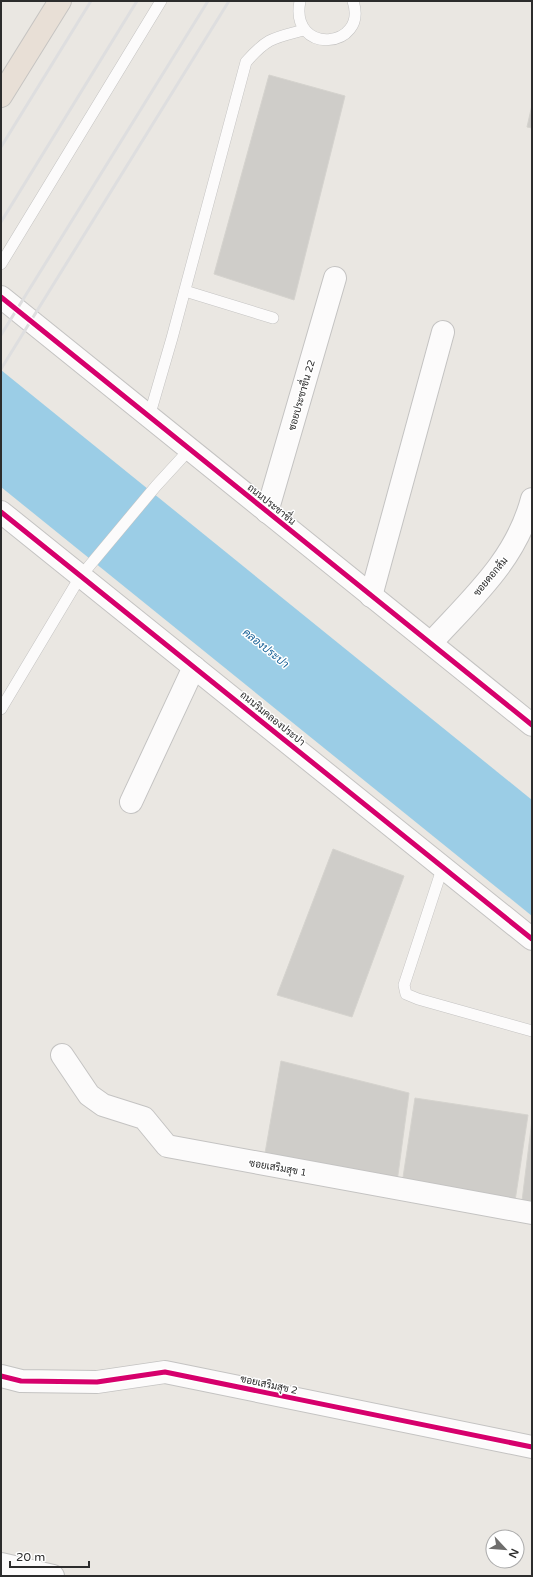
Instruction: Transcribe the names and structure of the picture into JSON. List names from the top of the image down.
{
  "streets": {
    "street": [
      "ซอยประชาชื่น 22",
      "ถนนประชาชื่น",
      "ซอยดอกส้ม",
      "ถนนริมคลองประปา",
      "ซอยเสริมสุข 1",
      "ซอยเสริมสุข 2"
    ]
  },
  "crossings": [
    ["ซอยประชาชื่น 22", "ถนนประชาชื่น"],
    ["ถนนประชาชื่น", "ซอยดอกส้ม"]
  ],
  "water": ["คลองประปา"],
  "scale_bar": "20 m",
  "north": "bottom right"
}
